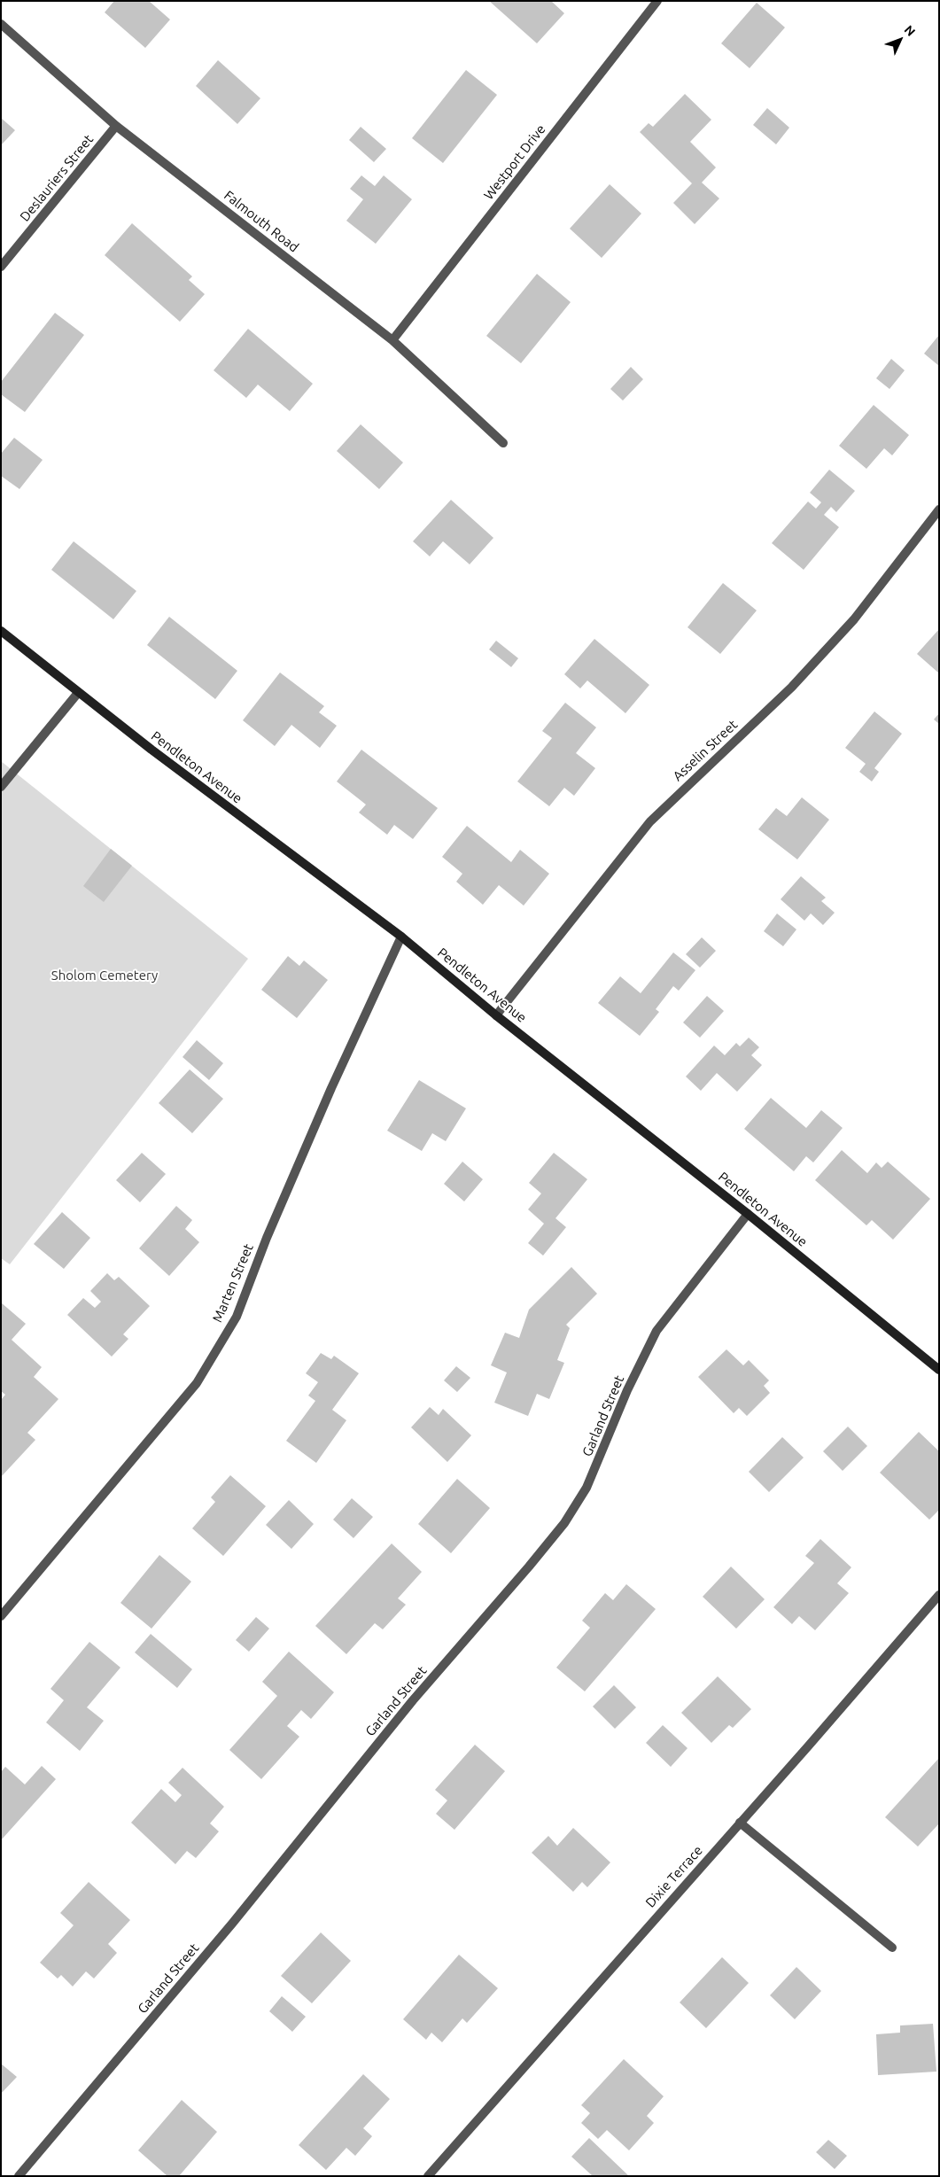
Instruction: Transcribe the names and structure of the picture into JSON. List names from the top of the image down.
{
  "streets": {
    "street": [
      "Westport Drive",
      "Deslauriers Street",
      "Falmouth Road",
      "Asselin Street",
      "Pendleton Avenue",
      "Marten Street",
      "Garland Street",
      "Dixie Terrace"
    ]
  },
  "crossings": [
    ["Westport Drive", "Falmouth Road"],
    ["Deslauriers Street", "Falmouth Road"],
    ["Asselin Street", "Pendleton Avenue"],
    ["Pendleton Avenue", "Marten Street"],
    ["Pendleton Avenue", "Garland Street"]
  ],
  "parks": ["Sholom Cemetery"],
  "north": "top right"
}
